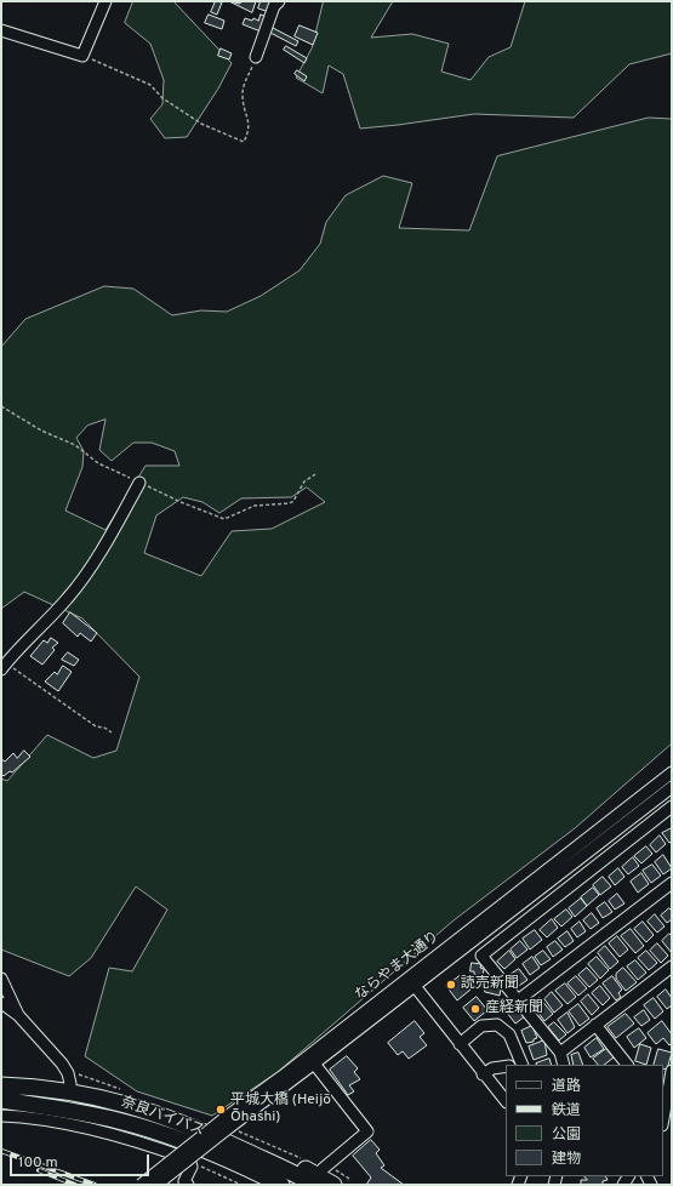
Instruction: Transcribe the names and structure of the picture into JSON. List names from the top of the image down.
{
  "streets": {
    "highway": ["奈良バイパス"],
    "street": ["ならやま大通り"]
  },
  "places": ["読売新聞", "産経新聞", "平城大橋 (Heijō Ōhashi)"],
  "legend": [
    "道路",
    "鉄道",
    "公園",
    "建物"
  ],
  "scale_bar": "100 m"
}
